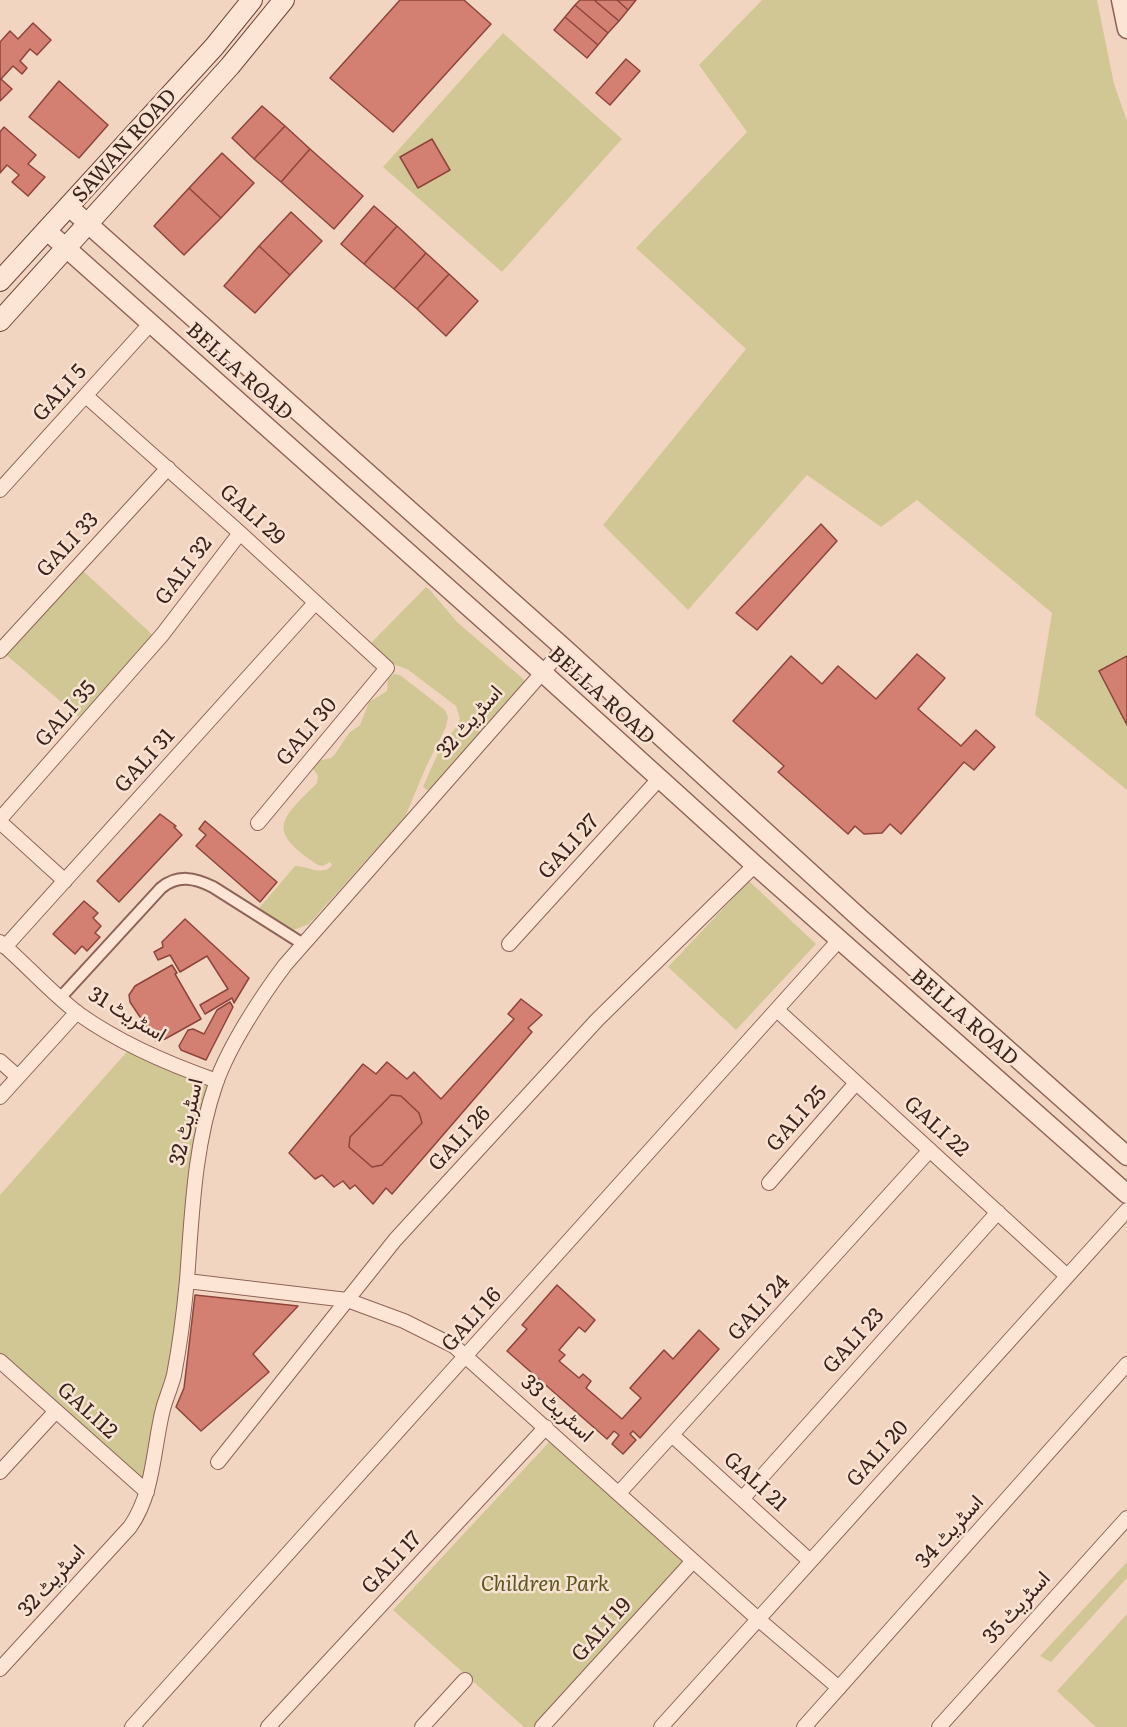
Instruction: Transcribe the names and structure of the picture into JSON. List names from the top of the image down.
{
  "streets": {
    "main road": ["SAWAN ROAD"],
    "street": [
      "BELLA ROAD",
      "GALI 5",
      "GALI 29",
      "GALI 33",
      "GALI 32",
      "GALI 35",
      "اسٹریٹ 32",
      "GALI 30",
      "GALI 31",
      "GALI 27",
      "اسٹریٹ 31",
      "GALI 25",
      "GALI 22",
      "GALI 26",
      "GALI 24",
      "GALI 16",
      "GALI 23",
      "اسٹریٹ 33",
      "GALI12",
      "GALI 20",
      "GALI 21",
      "اسٹریٹ 34",
      "GALI 17",
      "اسٹریٹ 35",
      "GALI 19"
    ]
  },
  "crossings": [
    ["SAWAN ROAD", "BELLA ROAD"],
    ["BELLA ROAD", "GALI 5"],
    ["BELLA ROAD", "اسٹریٹ 32"],
    ["BELLA ROAD", "GALI 27"],
    ["BELLA ROAD", "GALI 26"],
    ["BELLA ROAD", "GALI 16"],
    ["GALI 5", "GALI 29"],
    ["GALI 29", "GALI 33"],
    ["GALI 29", "GALI 32"],
    ["GALI 29", "GALI 30"],
    ["GALI 29", "GALI 31"],
    ["GALI 32", "GALI 35"],
    ["اسٹریٹ 32", "اسٹریٹ 31"],
    ["اسٹریٹ 32", "اسٹریٹ 33"],
    ["اسٹریٹ 32", "GALI12"],
    ["GALI 31", "اسٹریٹ 31"],
    ["GALI 25", "GALI 22"],
    ["GALI 22", "GALI 24"],
    ["GALI 22", "GALI 16"],
    ["GALI 22", "GALI 23"],
    ["GALI 22", "GALI 20"],
    ["GALI 26", "اسٹریٹ 33"],
    ["GALI 24", "اسٹریٹ 33"],
    ["GALI 24", "GALI 21"],
    ["GALI 16", "اسٹریٹ 33"],
    ["GALI 23", "GALI 21"],
    ["اسٹریٹ 33", "GALI 20"],
    ["اسٹریٹ 33", "اسٹریٹ 34"],
    ["اسٹریٹ 33", "GALI 17"],
    ["اسٹریٹ 33", "GALI 19"],
    ["GALI 20", "GALI 21"]
  ],
  "parks": ["Children Park"]
}
